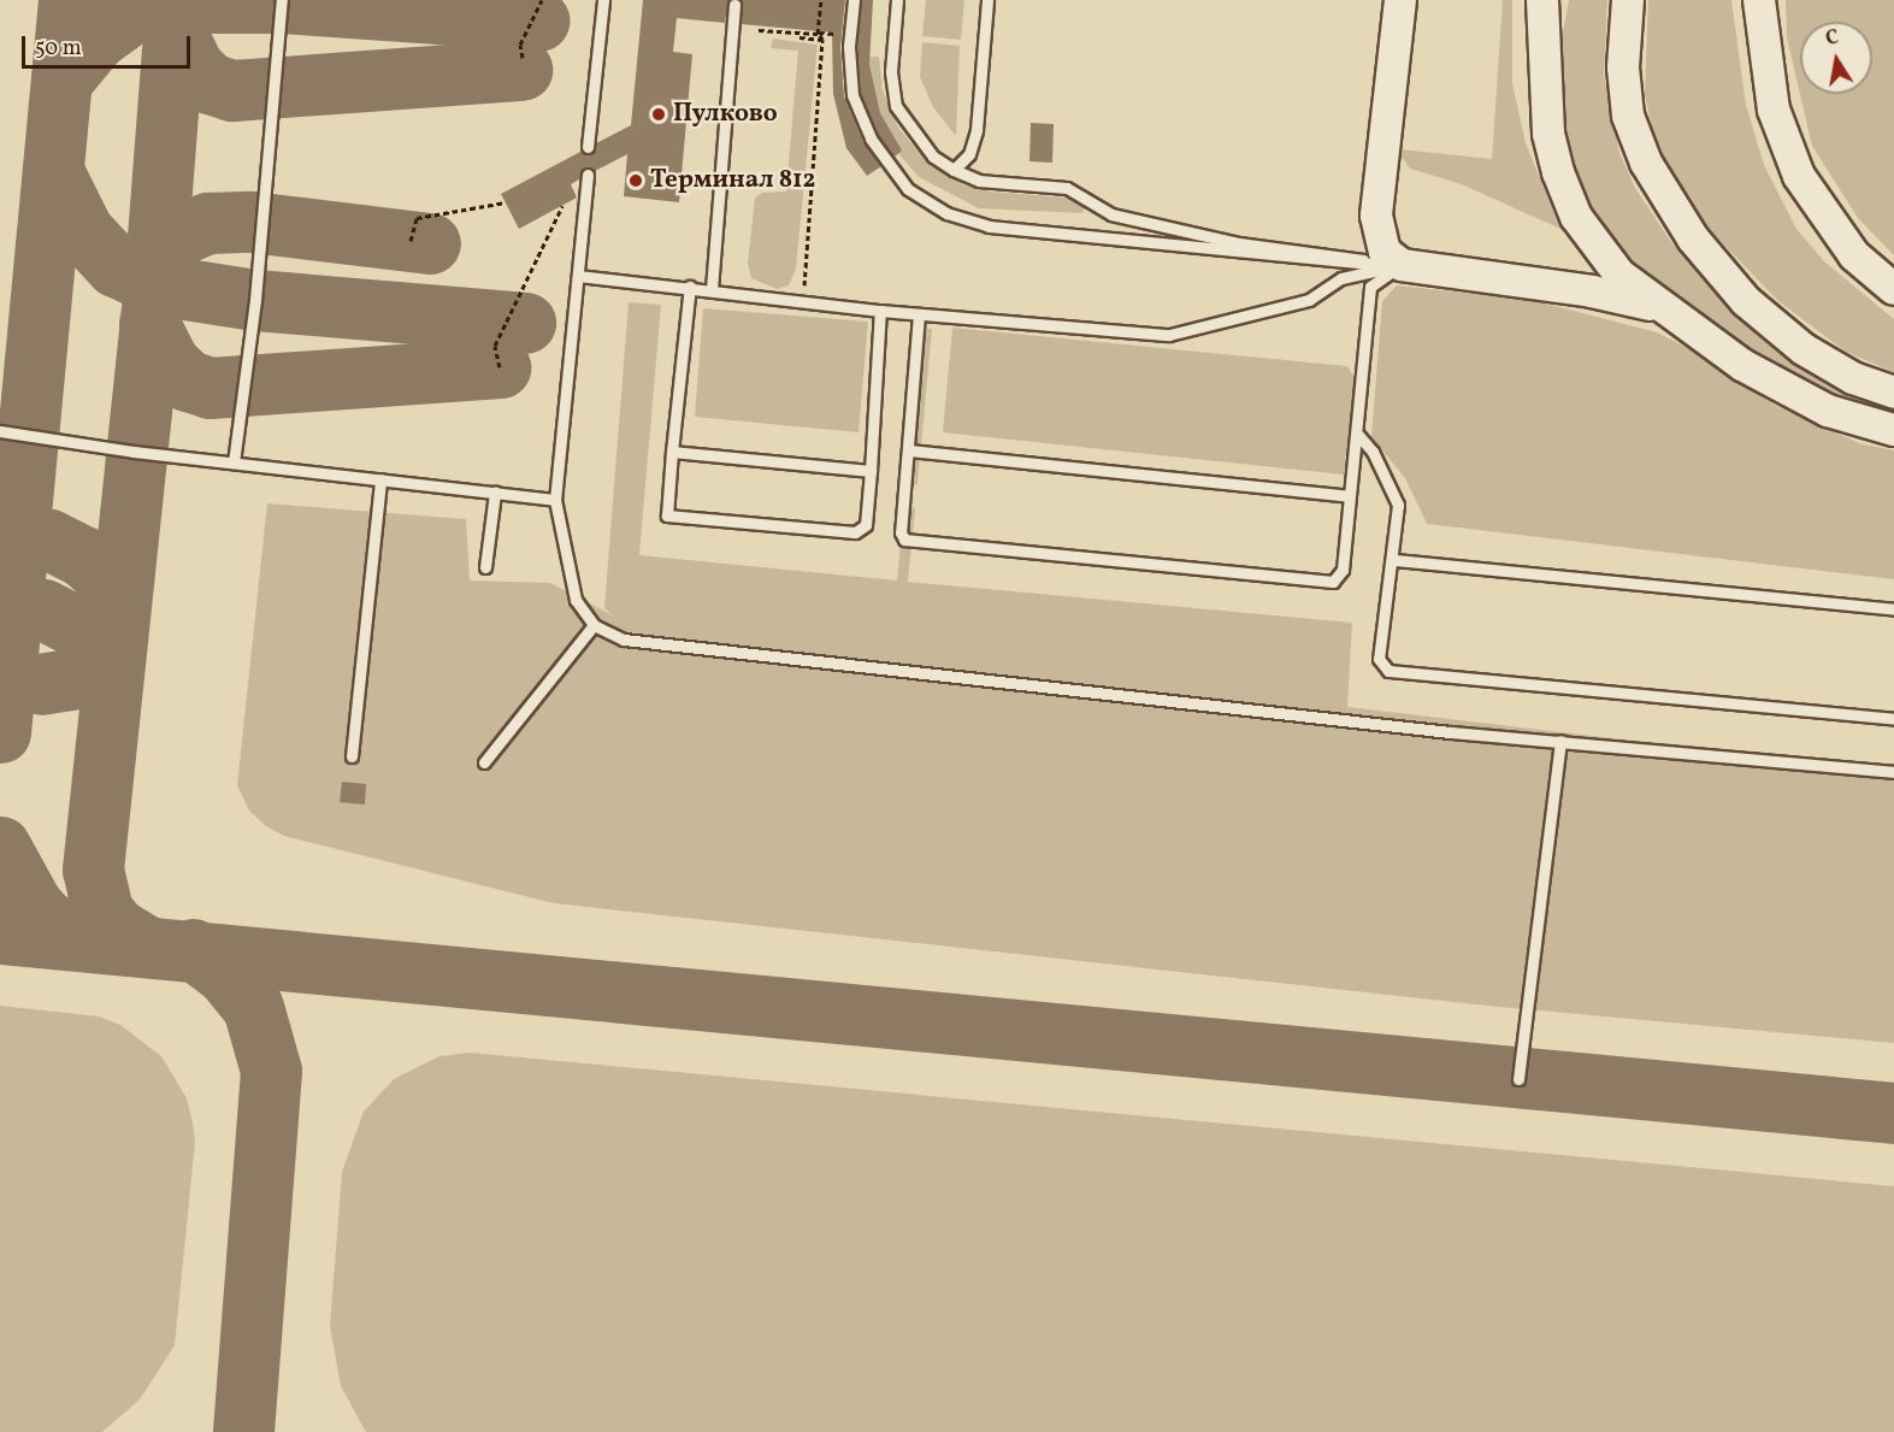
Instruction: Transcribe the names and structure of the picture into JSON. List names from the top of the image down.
{
  "places": ["Пулково", "Терминал 812"],
  "scale_bar": "50 m",
  "north": "top"
}
